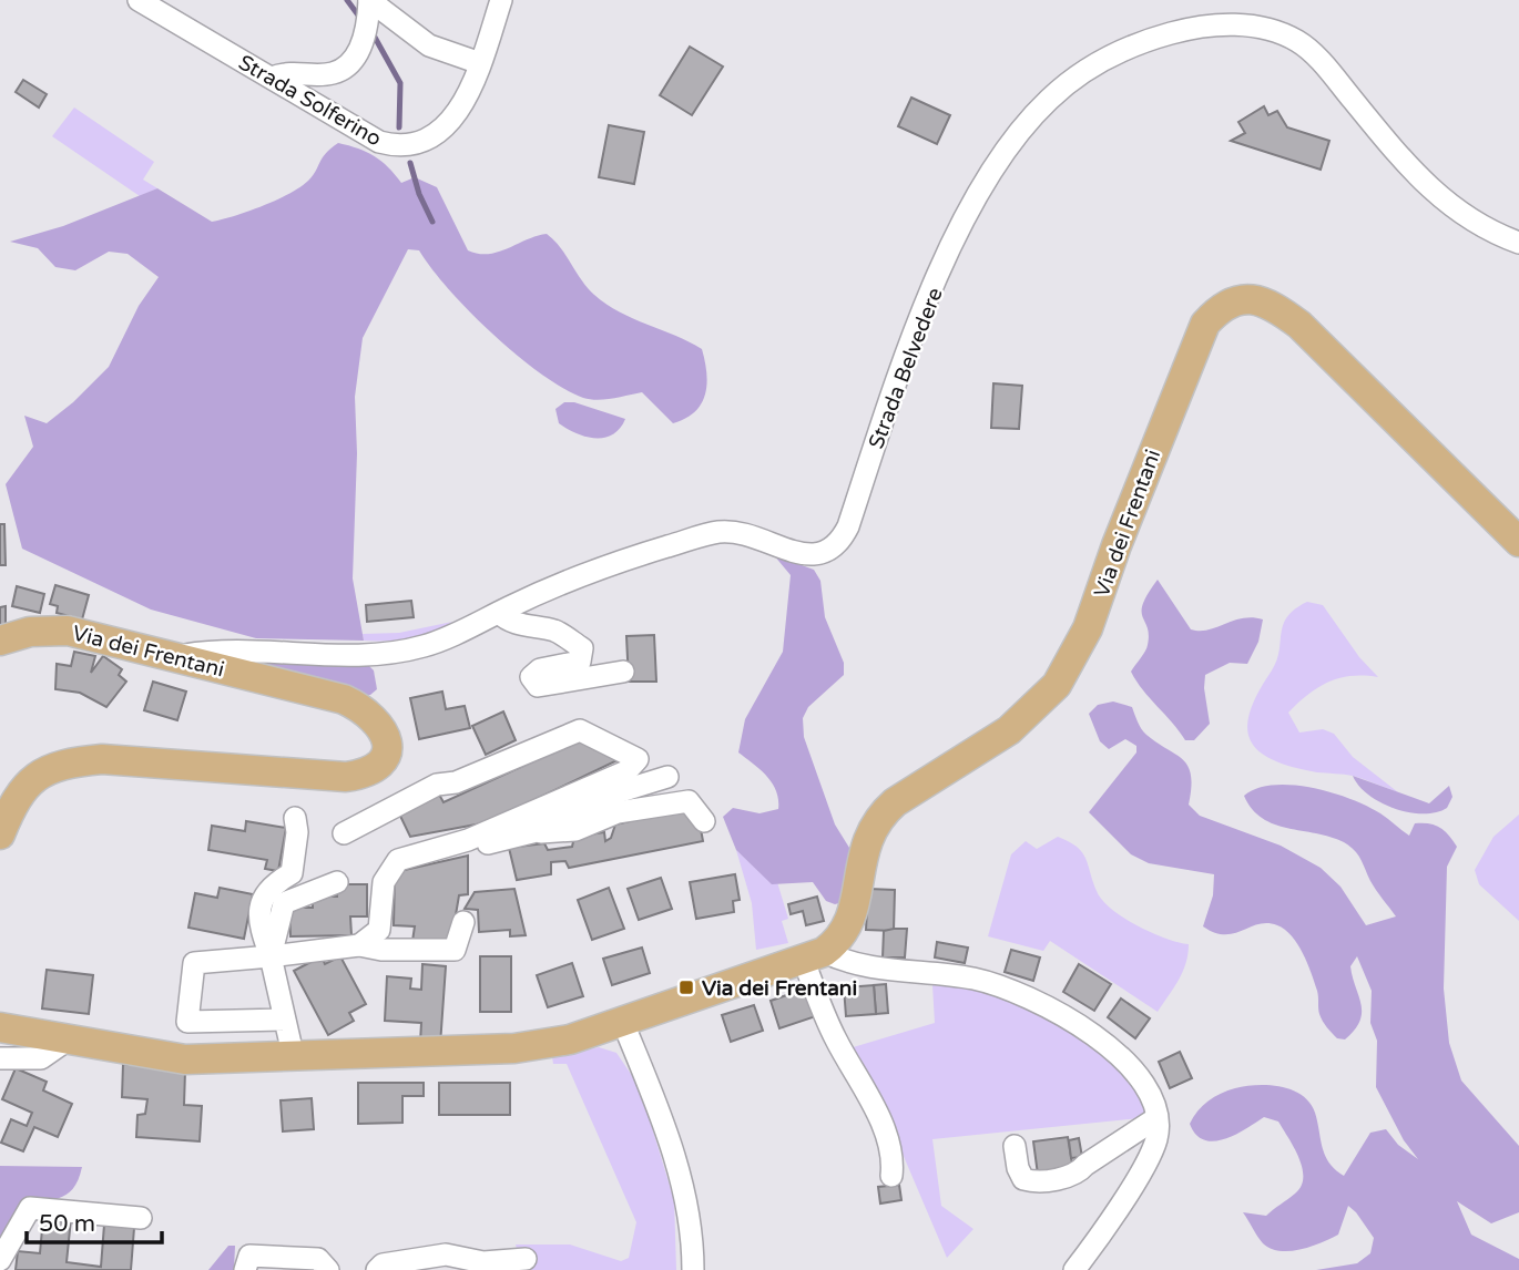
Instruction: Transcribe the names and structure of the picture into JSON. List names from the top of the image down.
{
  "streets": {
    "main road": ["Via dei Frentani"],
    "street": ["Strada Solferino", "Strada Belvedere"]
  },
  "crossings": [
    ["Strada Belvedere", "Via dei Frentani"]
  ],
  "places": {
    "transit": ["Via dei Frentani"]
  },
  "scale_bar": "50 m"
}
